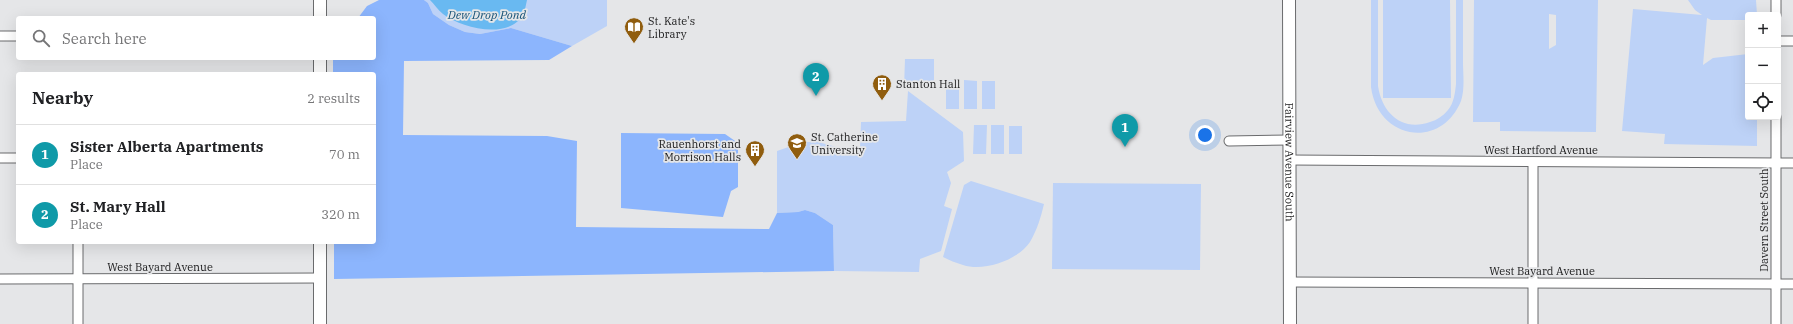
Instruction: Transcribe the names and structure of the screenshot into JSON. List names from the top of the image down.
{
  "streets": {
    "street": [
      "West Hartford Avenue",
      "Fairview Avenue South",
      "Davern Street South",
      "West Bayard Avenue"
    ]
  },
  "crossings": [
    ["West Hartford Avenue", "Fairview Avenue South"],
    ["West Hartford Avenue", "Davern Street South"],
    ["Fairview Avenue South", "West Bayard Avenue"],
    ["Davern Street South", "West Bayard Avenue"]
  ],
  "water": ["Dew Drop Pond"],
  "places": {
    "library": ["St. Kate's Library"],
    "building": ["Stanton Hall", "Rauenhorst and Morrison Halls"],
    "school or university": ["St. Catherine University"]
  },
  "page": {
    "map_buttons": ["+", "−"],
    "search": "Search here",
    "pins": ["2", "1"],
    "heading": ["Nearby", "2 results"],
    "list": [
      {
        "mark": "1",
        "name": "Sister Alberta Apartments",
        "note": "Place",
        "value": "70 m"
      },
      {
        "mark": "2",
        "name": "St. Mary Hall",
        "note": "Place",
        "value": "320 m"
      }
    ]
  }
}
